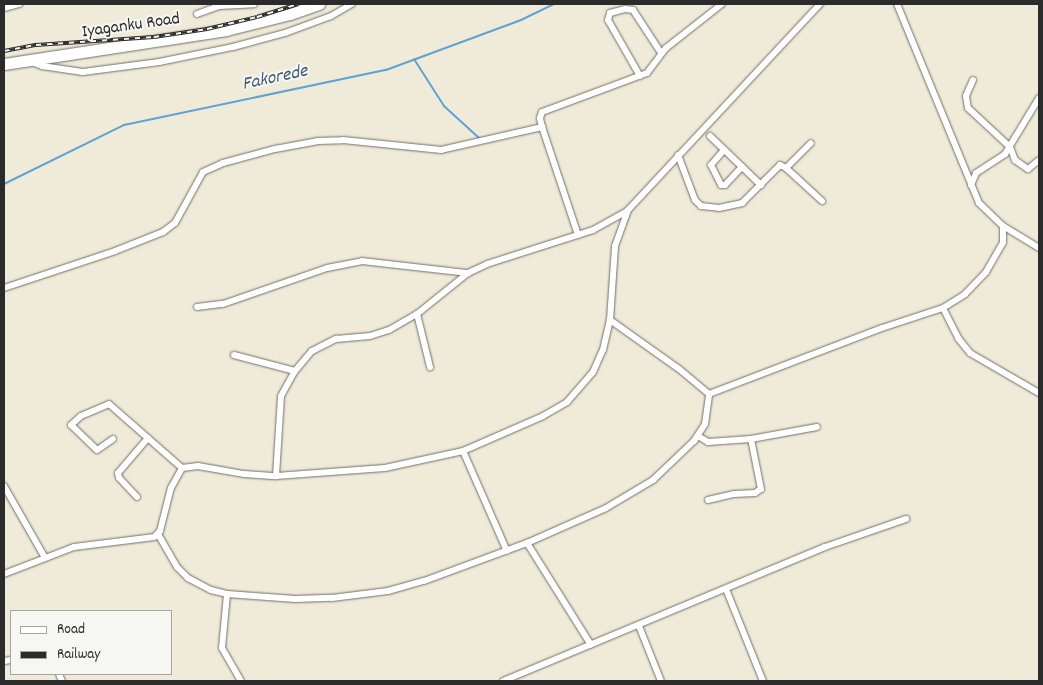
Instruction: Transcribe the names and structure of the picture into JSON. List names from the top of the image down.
{
  "streets": {
    "highway": ["Iyaganku Road"]
  },
  "water": ["Fakorede"],
  "legend": ["Road", "Railway"]
}
